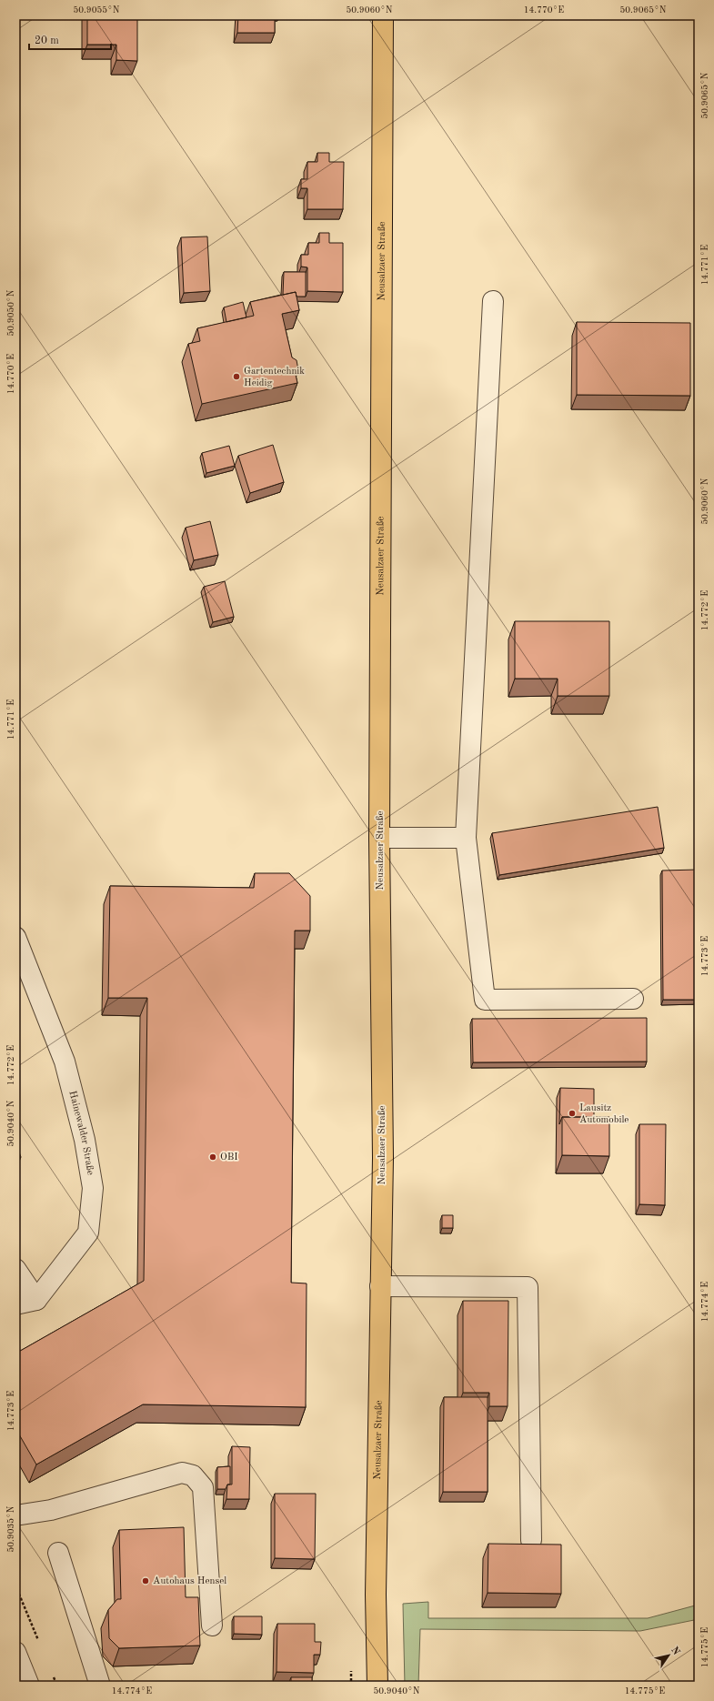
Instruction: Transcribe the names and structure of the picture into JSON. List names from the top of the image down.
{
  "streets": {
    "main road": ["Neusalzaer Straße"],
    "street": ["Hainewalder Straße"]
  },
  "places": [
    "Gartentechnik Heidig",
    "Lausitz Automobile",
    "OBI",
    "Autohaus Hensel"
  ],
  "scale_bar": "20 m",
  "north": "top right",
  "coordinates": [
    "50.9055°N",
    "50.9060°N",
    "14.770°E",
    "50.9065°N",
    "14.771°E",
    "50.9050°N",
    "14.772°E",
    "14.773°E",
    "50.9040°N",
    "14.774°E",
    "50.9035°N",
    "14.775°E"
  ]
}
